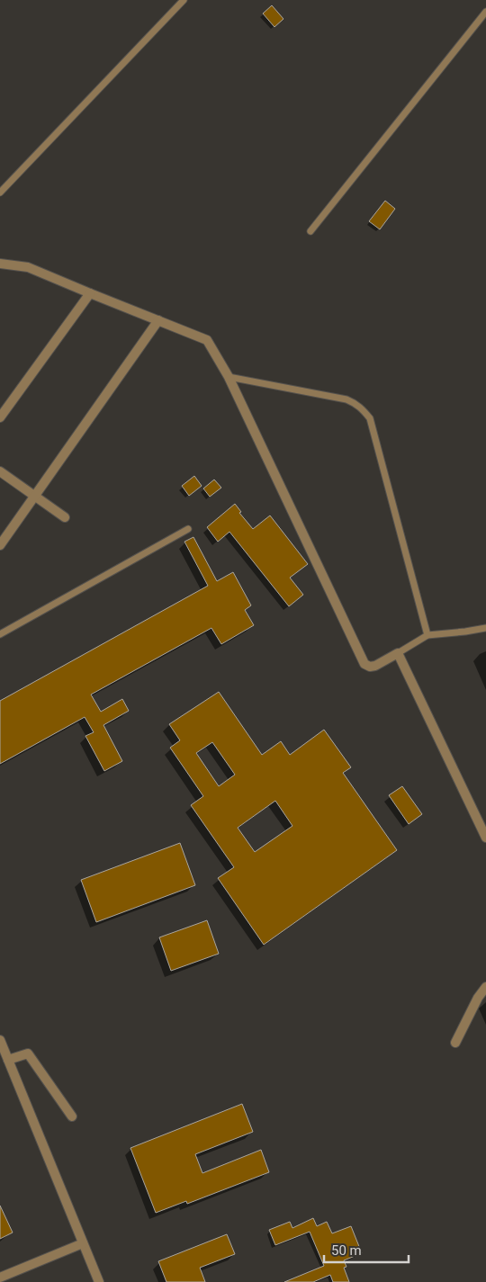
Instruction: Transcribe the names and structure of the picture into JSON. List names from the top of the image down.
{
  "scale_bar": "50 m"
}
